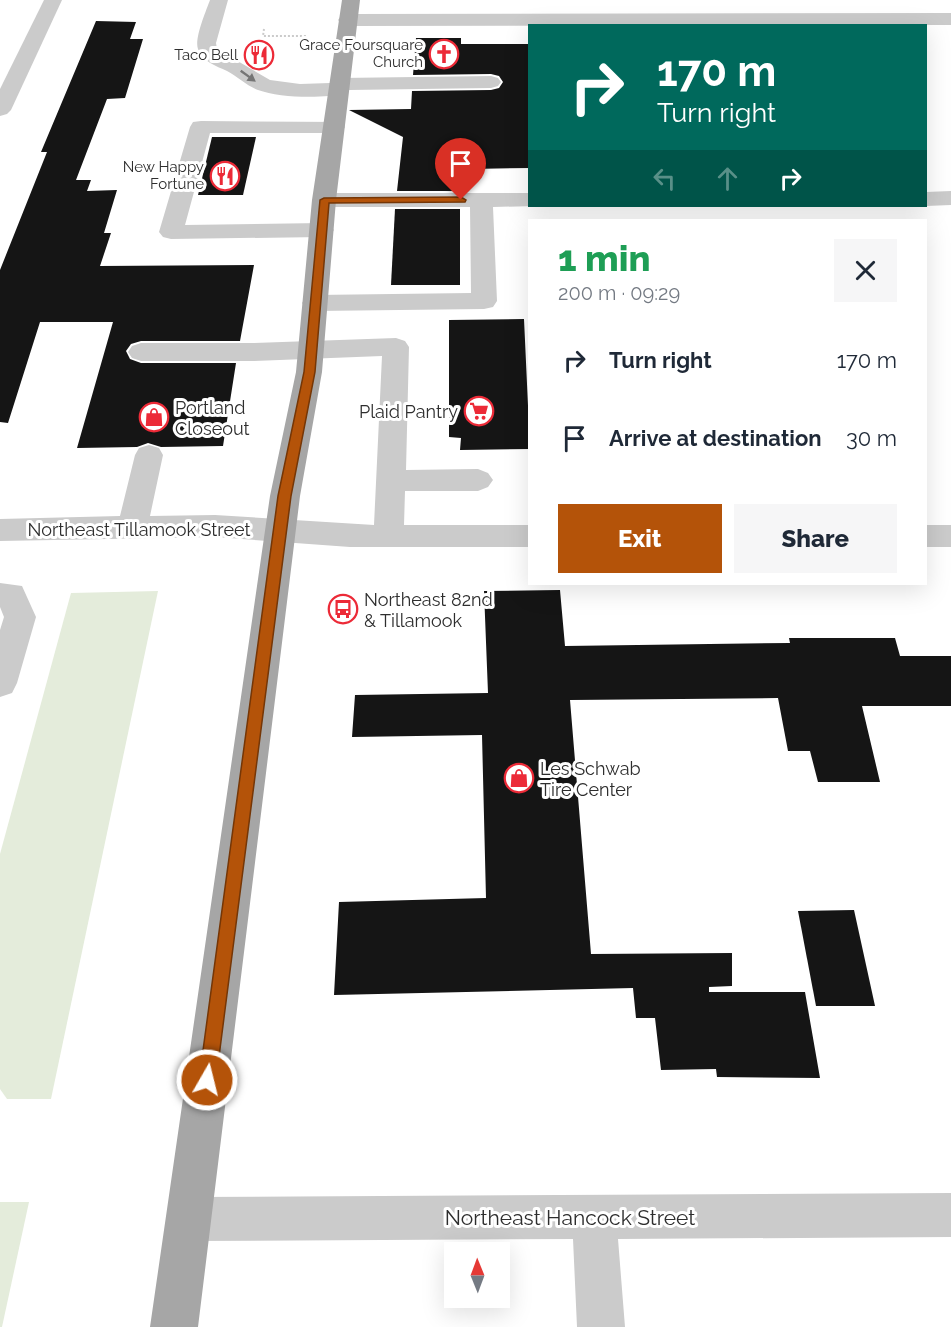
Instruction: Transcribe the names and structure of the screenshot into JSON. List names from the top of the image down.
{
  "streets": {
    "street": ["Northeast Tillamook Street", "Northeast Hancock Street"]
  },
  "places": {
    "church": ["Grace Foursquare Church"],
    "restaurant": ["Taco Bell", "New Happy Fortune"],
    "supermarket": ["Plaid Pantry"],
    "shop": ["Portland Closeout", "Les Schwab Tire Center"],
    "bus stop": ["Northeast 82nd & Tillamook"]
  },
  "north": "top",
  "page": {
    "turn": ["170 m", "Turn right"],
    "heading": ["1 min", "200 m · 09:29"],
    "list": [
      {
        "name": "Turn right",
        "value": "170 m"
      },
      {
        "name": "Arrive at destination",
        "value": "30 m"
      }
    ],
    "buttons": ["Exit", "Share"]
  }
}
